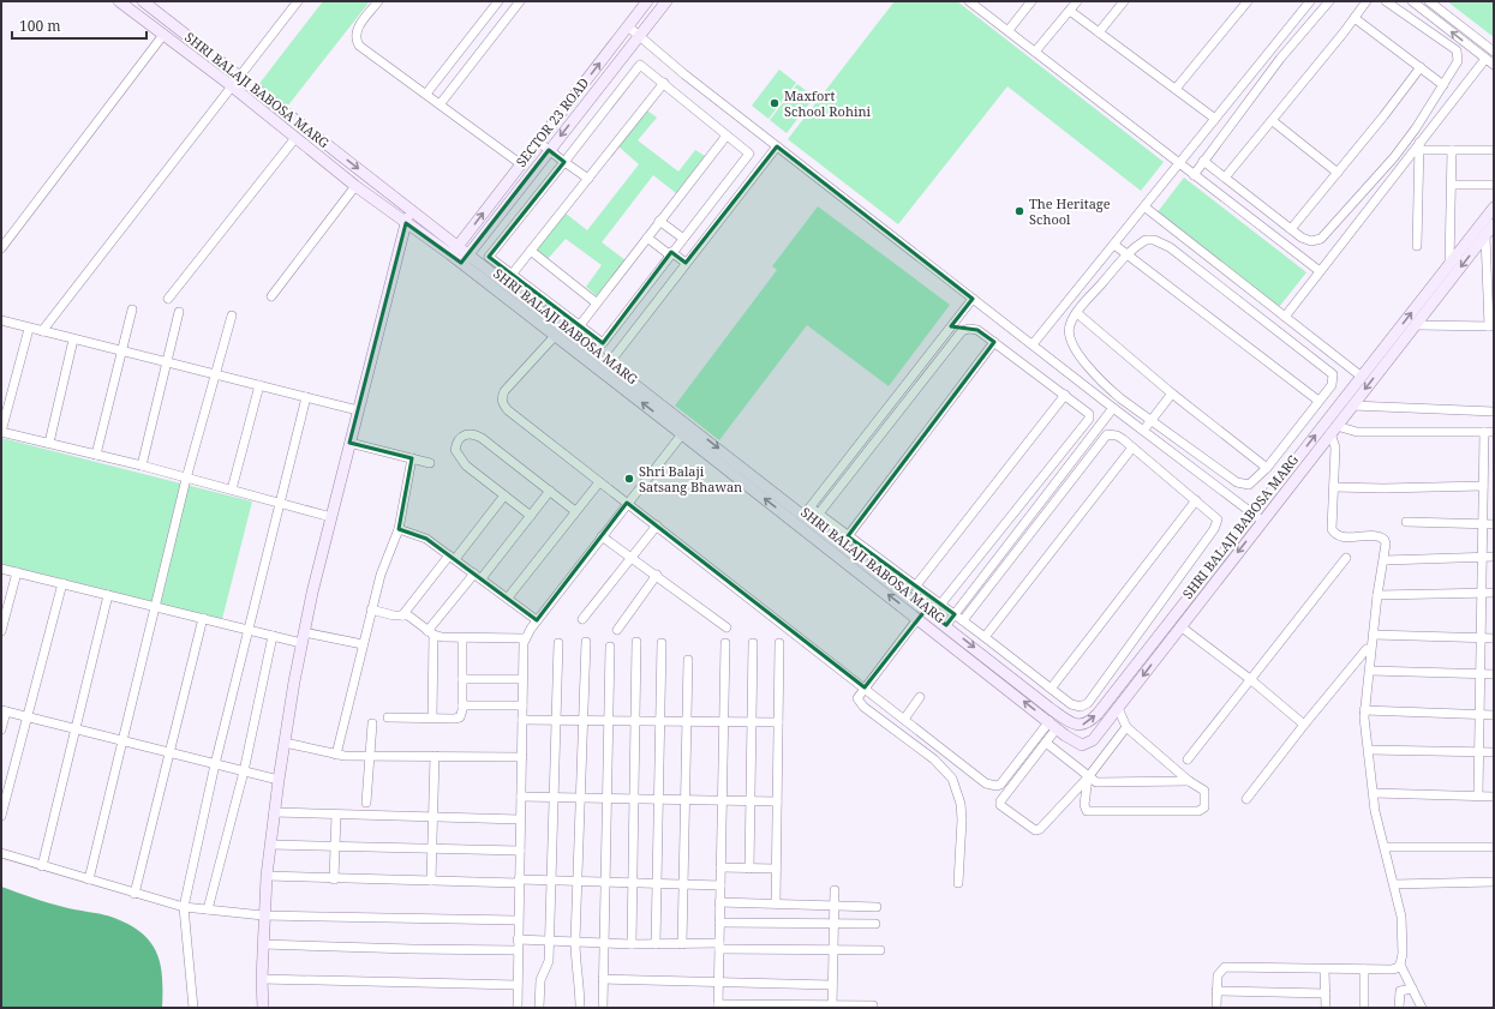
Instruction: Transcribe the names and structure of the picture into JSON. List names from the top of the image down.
{
  "streets": {
    "street": ["SHRI BALAJI BABOSA MARG", "SECTOR 23 ROAD"]
  },
  "crossings": [
    ["SHRI BALAJI BABOSA MARG", "SECTOR 23 ROAD"]
  ],
  "places": ["Maxfort School Rohini", "The Heritage School", "Shri Balaji Satsang Bhawan"],
  "scale_bar": "100 m"
}
